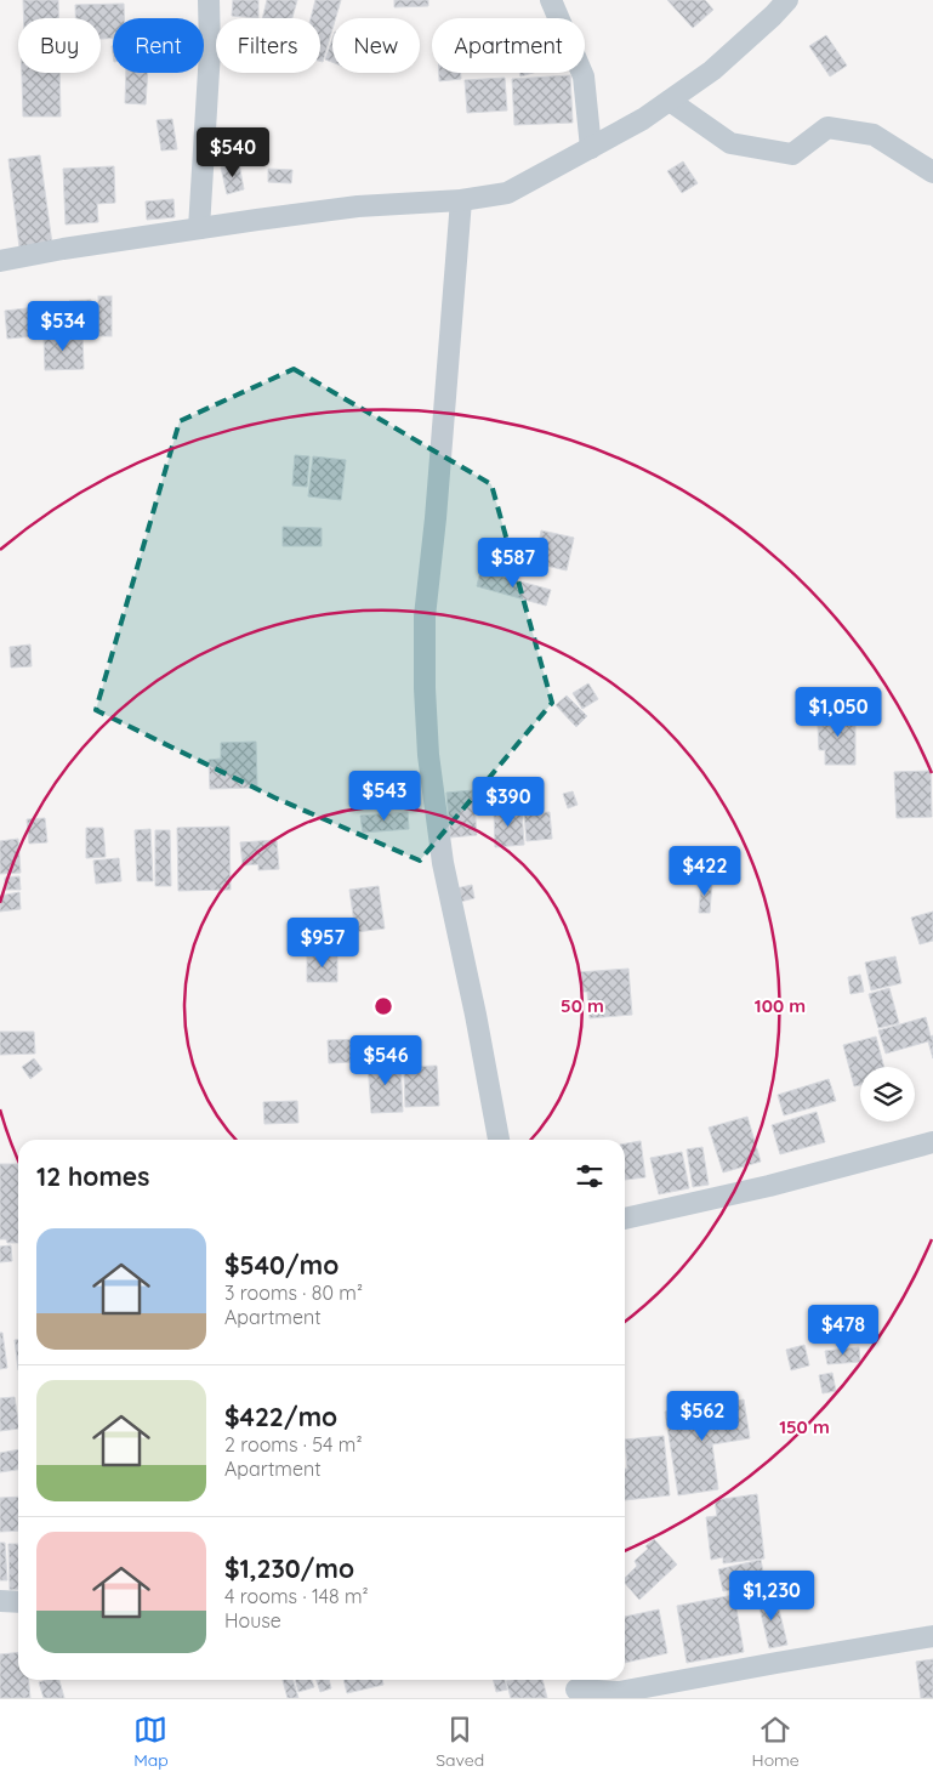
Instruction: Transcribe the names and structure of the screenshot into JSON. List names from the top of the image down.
{
  "page": {
    "chip": [
      "Buy",
      "Rent",
      "Filters",
      "New",
      "Apartment"
    ],
    "price": [
      "$540",
      "$534",
      "$587",
      "$1,050",
      "$543",
      "$390",
      "$422",
      "$957",
      "$546",
      "$478",
      "$562",
      "$1,230"
    ],
    "heading": "12 homes",
    "list": [
      {
        "name": "$540/mo",
        "note": "3 rooms · 80 m² · Apartment"
      },
      {
        "name": "$422/mo",
        "note": "2 rooms · 54 m² · Apartment"
      },
      {
        "name": "$1,230/mo",
        "note": "4 rooms · 148 m² · House"
      }
    ],
    "tabs": ["Map", "Saved", "Home"]
  },
  "rings": ["50 m", "100 m", "150 m"]
}
